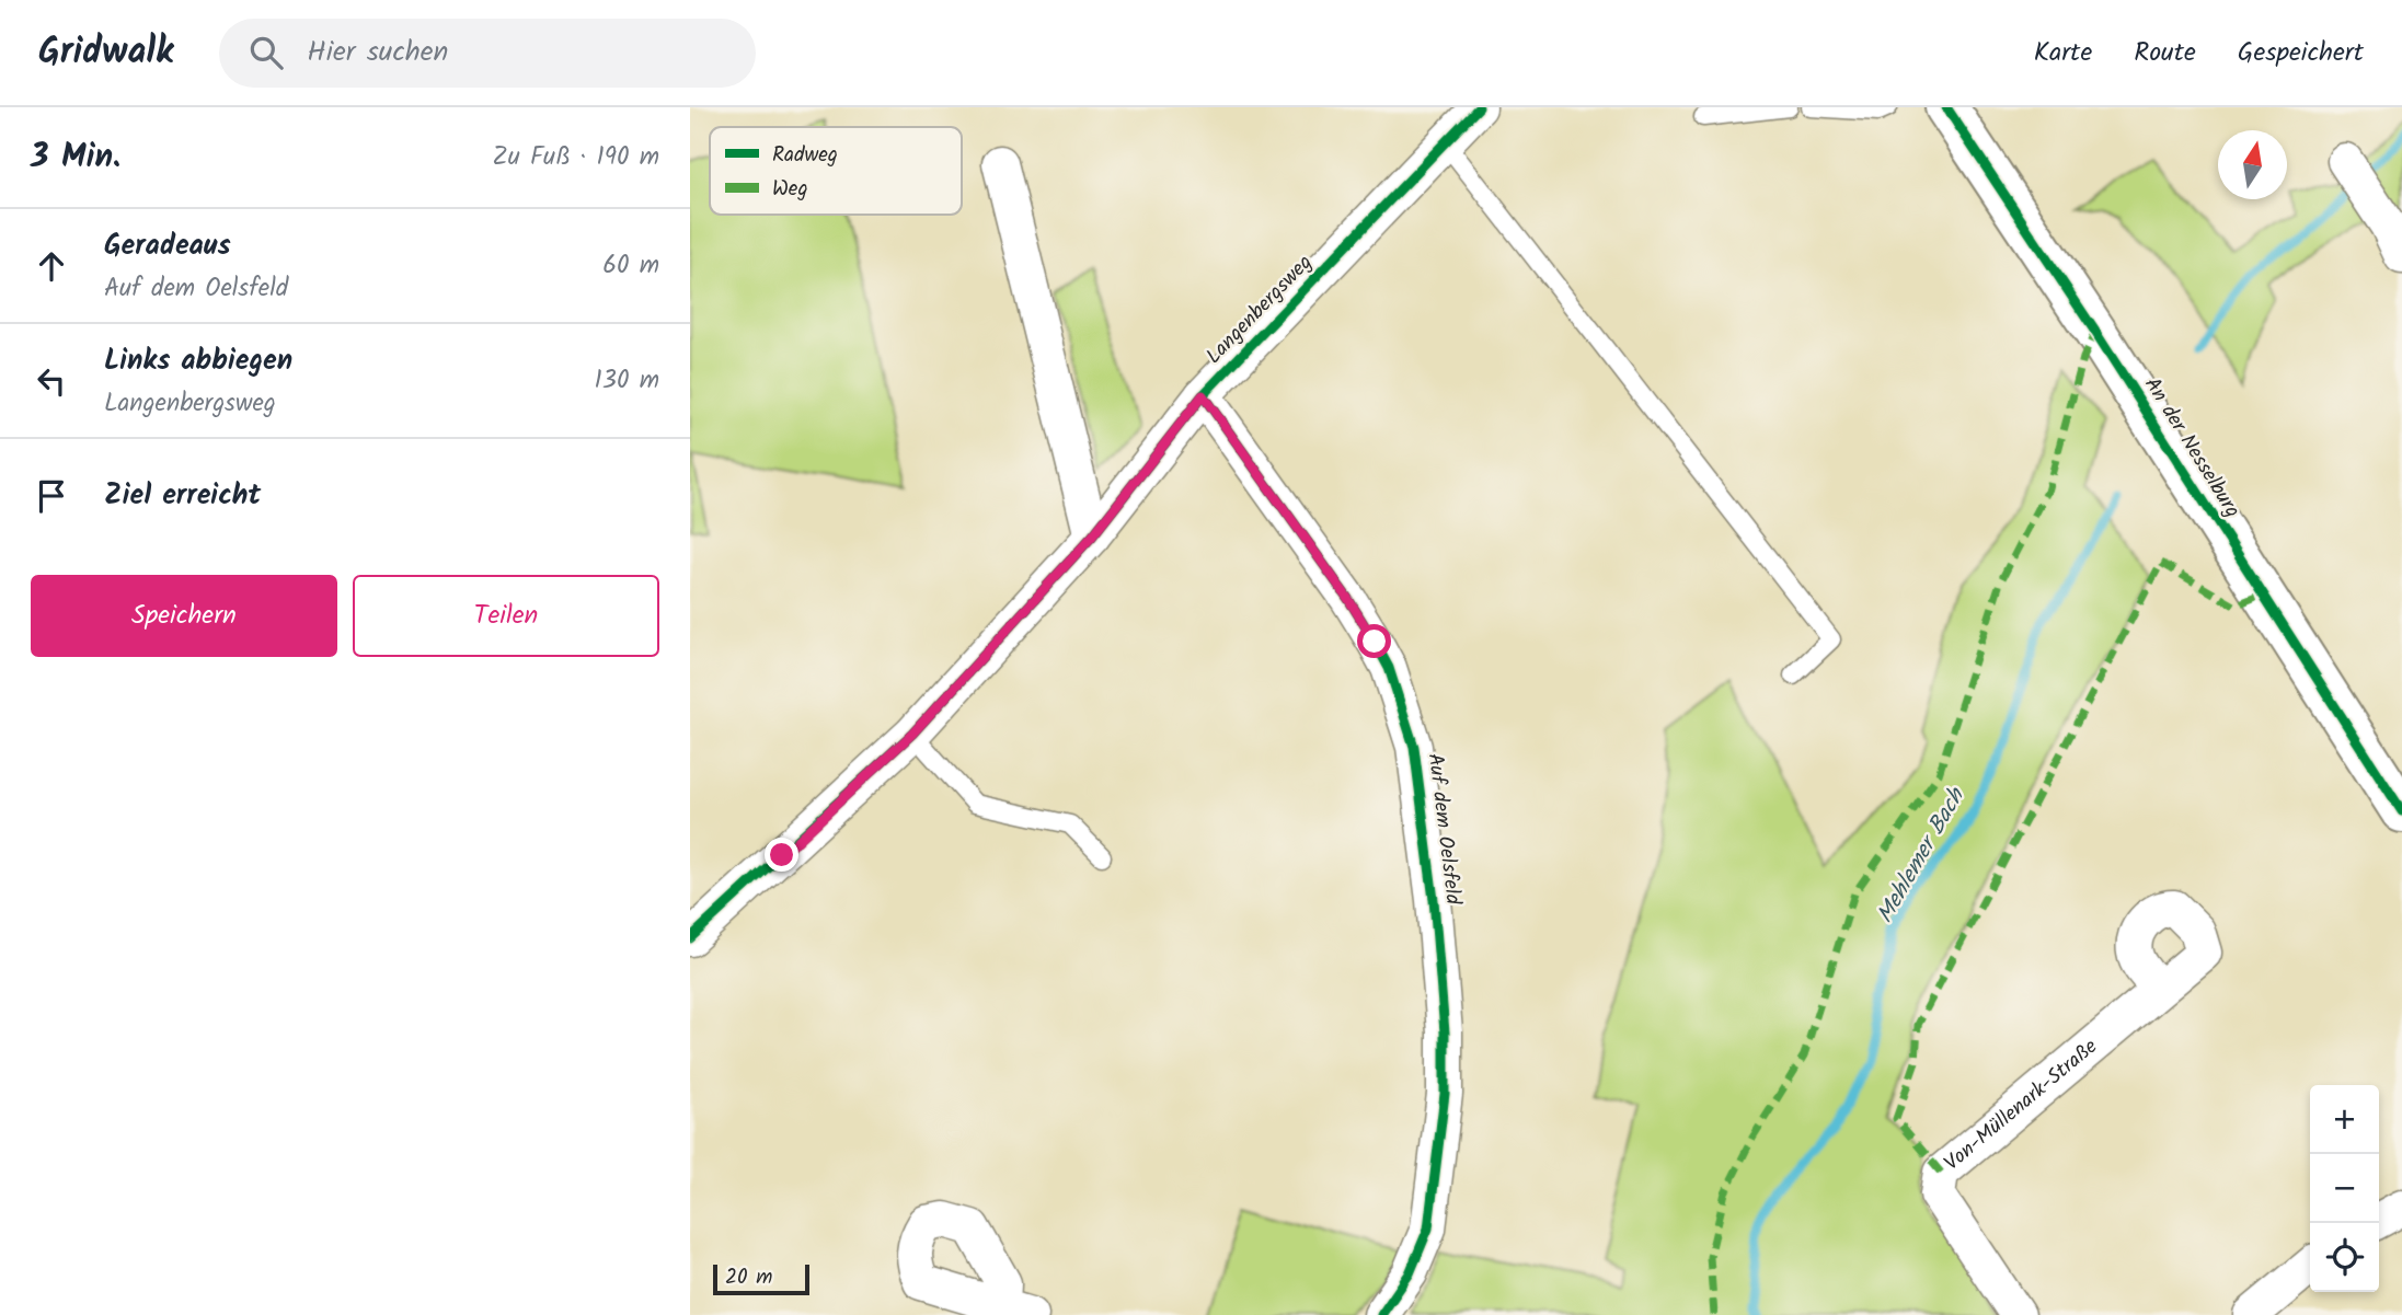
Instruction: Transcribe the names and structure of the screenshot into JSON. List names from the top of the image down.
{
  "streets": {
    "street": [
      "Langenbergsweg",
      "An der Nesselburg",
      "Auf dem Oelsfeld",
      "Von-Müllenark-Straße"
    ]
  },
  "crossings": [
    ["Langenbergsweg", "Auf dem Oelsfeld"]
  ],
  "water": ["Mehlemer Bach"],
  "legend": ["Radweg", "Weg"],
  "scale_bar": "20 m",
  "north": "top",
  "page": {
    "header": "Gridwalk",
    "search": "Hier suchen",
    "nav": ["Karte", "Route", "Gespeichert"],
    "heading": ["3 Min.", "Zu Fuß · 190 m"],
    "list": [
      ["Geradeaus", "Auf dem Oelsfeld", "60 m"],
      ["Links abbiegen", "Langenbergsweg", "130 m"],
      "Ziel erreicht"
    ],
    "buttons": ["Speichern", "Teilen"],
    "map_buttons": ["+", "−"],
    "scale": "20 m"
  }
}
